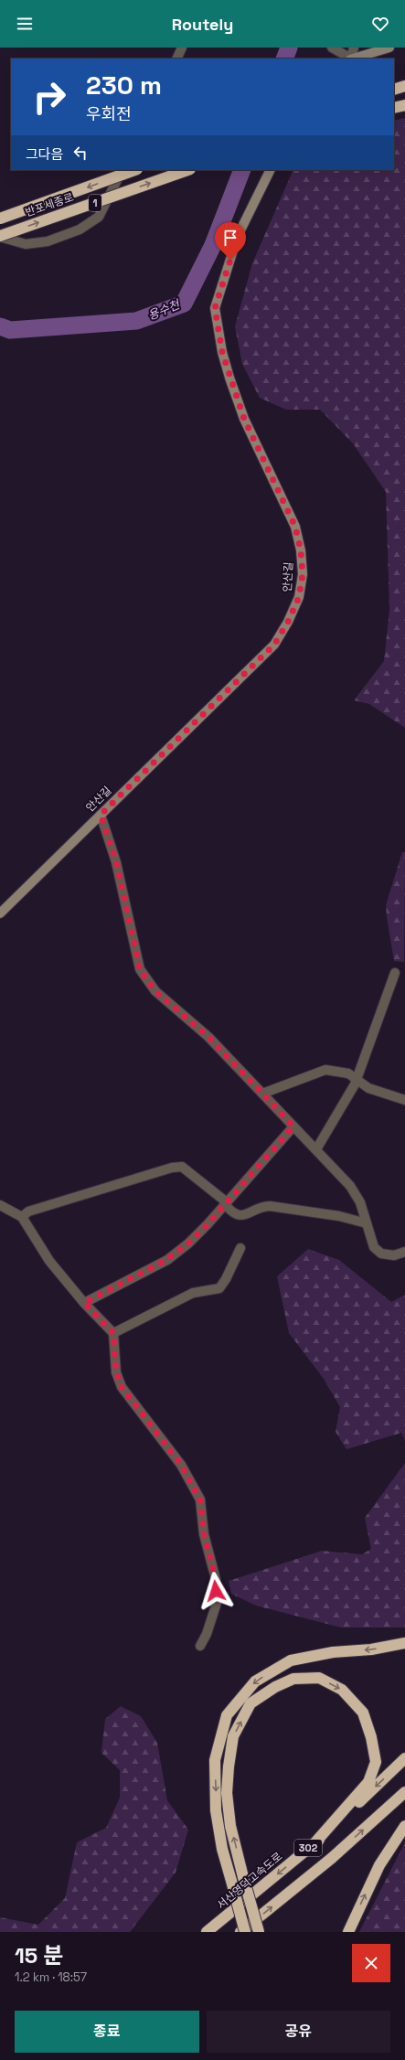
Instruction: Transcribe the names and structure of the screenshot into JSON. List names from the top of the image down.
{
  "streets": {
    "highway": [
      "1",
      "반포세종로",
      "302",
      "서산영덕고속도로"
    ],
    "street": ["안산길"]
  },
  "water": ["용수천"],
  "page": {
    "header": "Routely",
    "turn": ["230 m", "우회전"],
    "then": "그다음",
    "heading": ["15 분", "1.2 km · 18:57"],
    "buttons": ["종료", "공유"]
  }
}
